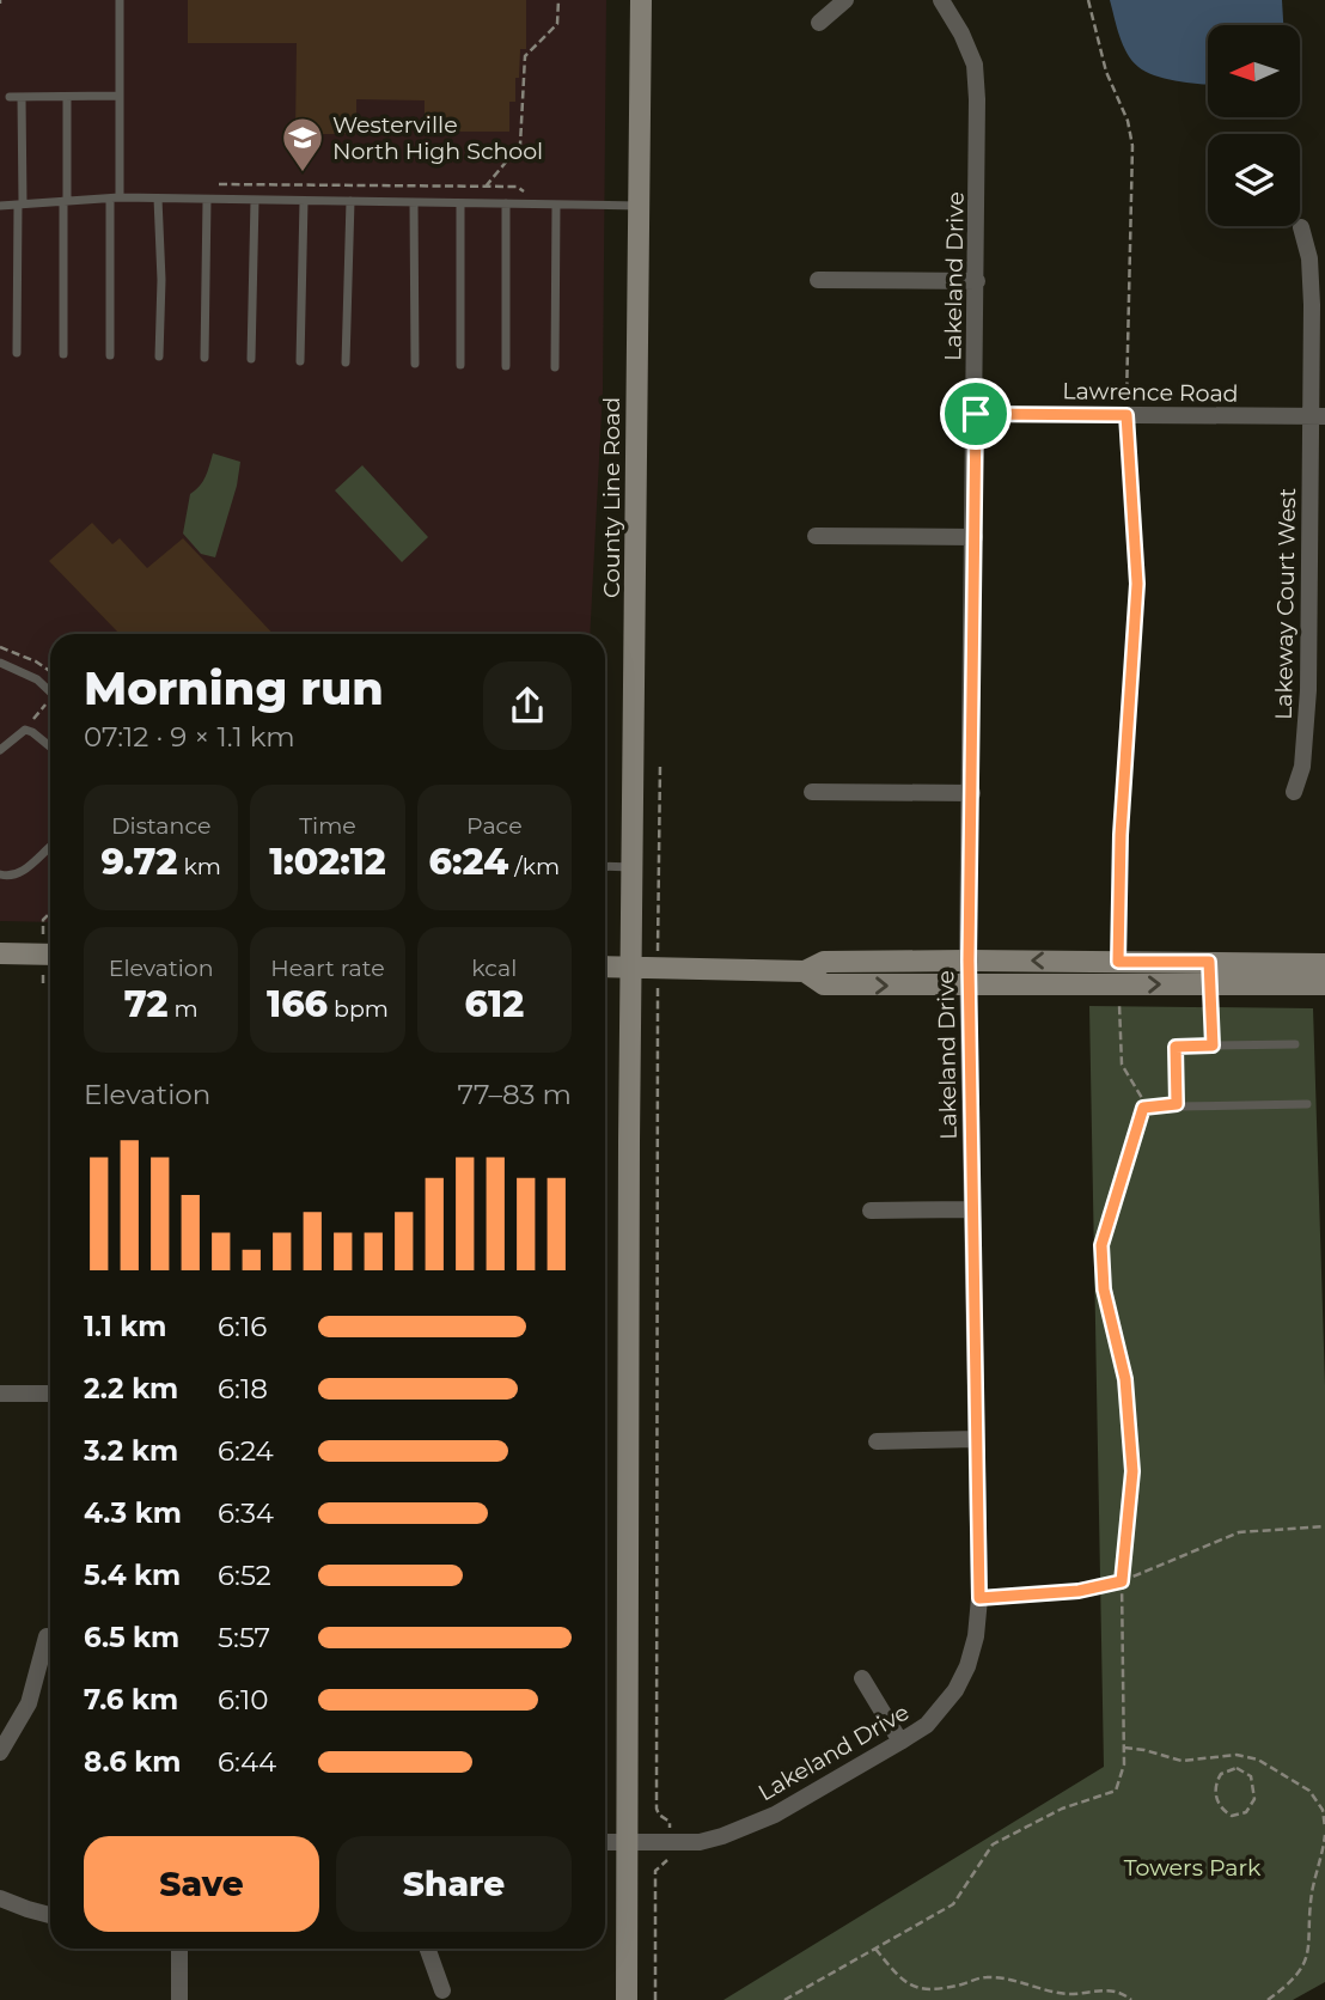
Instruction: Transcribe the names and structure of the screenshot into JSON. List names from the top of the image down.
{
  "streets": {
    "main road": ["County Line Road"],
    "street": ["Lakeland Drive", "Lawrence Road", "Lakeway Court West"]
  },
  "crossings": [
    ["Lakeland Drive", "Lawrence Road"],
    ["Lakeland Drive", "County Line Road"],
    ["Lawrence Road", "Lakeway Court West"]
  ],
  "parks": ["Towers Park"],
  "places": {
    "school or university": ["Westerville North High School"]
  },
  "north": "left",
  "page": {
    "heading": ["Morning run", "07:12 · 9 × 1.1 km"],
    "stats": [
      ["Distance", "9.72 km"],
      ["Time", "1:02:12"],
      ["Pace", "6:24 /km"],
      ["Elevation", "72 m"],
      ["Heart rate", "166 bpm"],
      ["kcal", "612"]
    ],
    "chart": ["Elevation", "77–83 m"],
    "list": [
      {
        "name": "1.1 km",
        "note": "6:16"
      },
      {
        "name": "2.2 km",
        "note": "6:18"
      },
      {
        "name": "3.2 km",
        "note": "6:24"
      },
      {
        "name": "4.3 km",
        "note": "6:34"
      },
      {
        "name": "5.4 km",
        "note": "6:52"
      },
      {
        "name": "6.5 km",
        "note": "5:57"
      },
      {
        "name": "7.6 km",
        "note": "6:10"
      },
      {
        "name": "8.6 km",
        "note": "6:44"
      }
    ],
    "buttons": ["Save", "Share"]
  }
}
